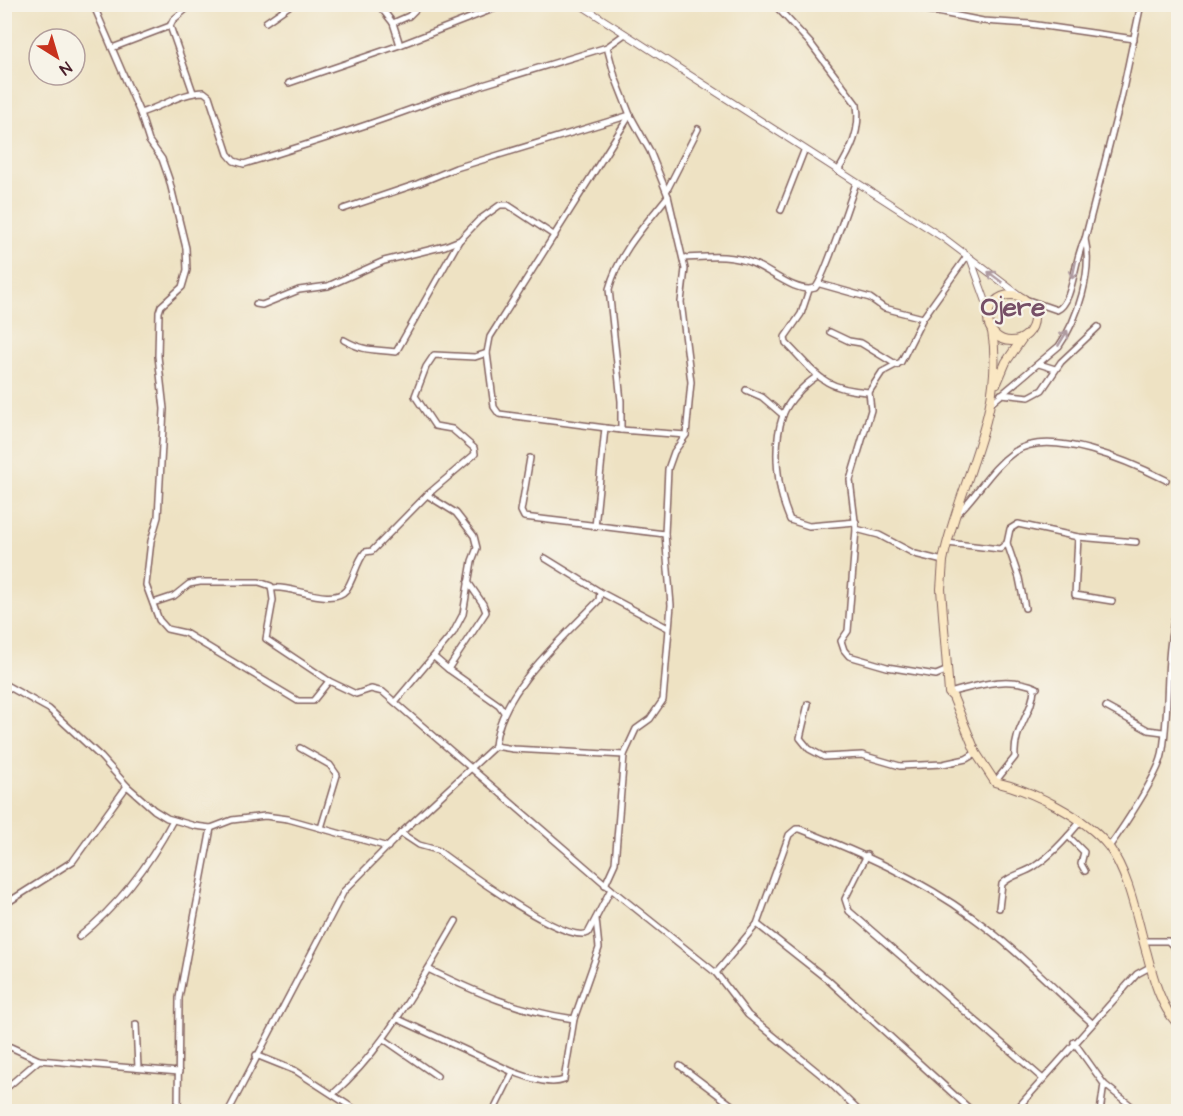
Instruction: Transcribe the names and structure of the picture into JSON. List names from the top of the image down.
{
  "districts": ["Ojere"],
  "north": "bottom right"
}
